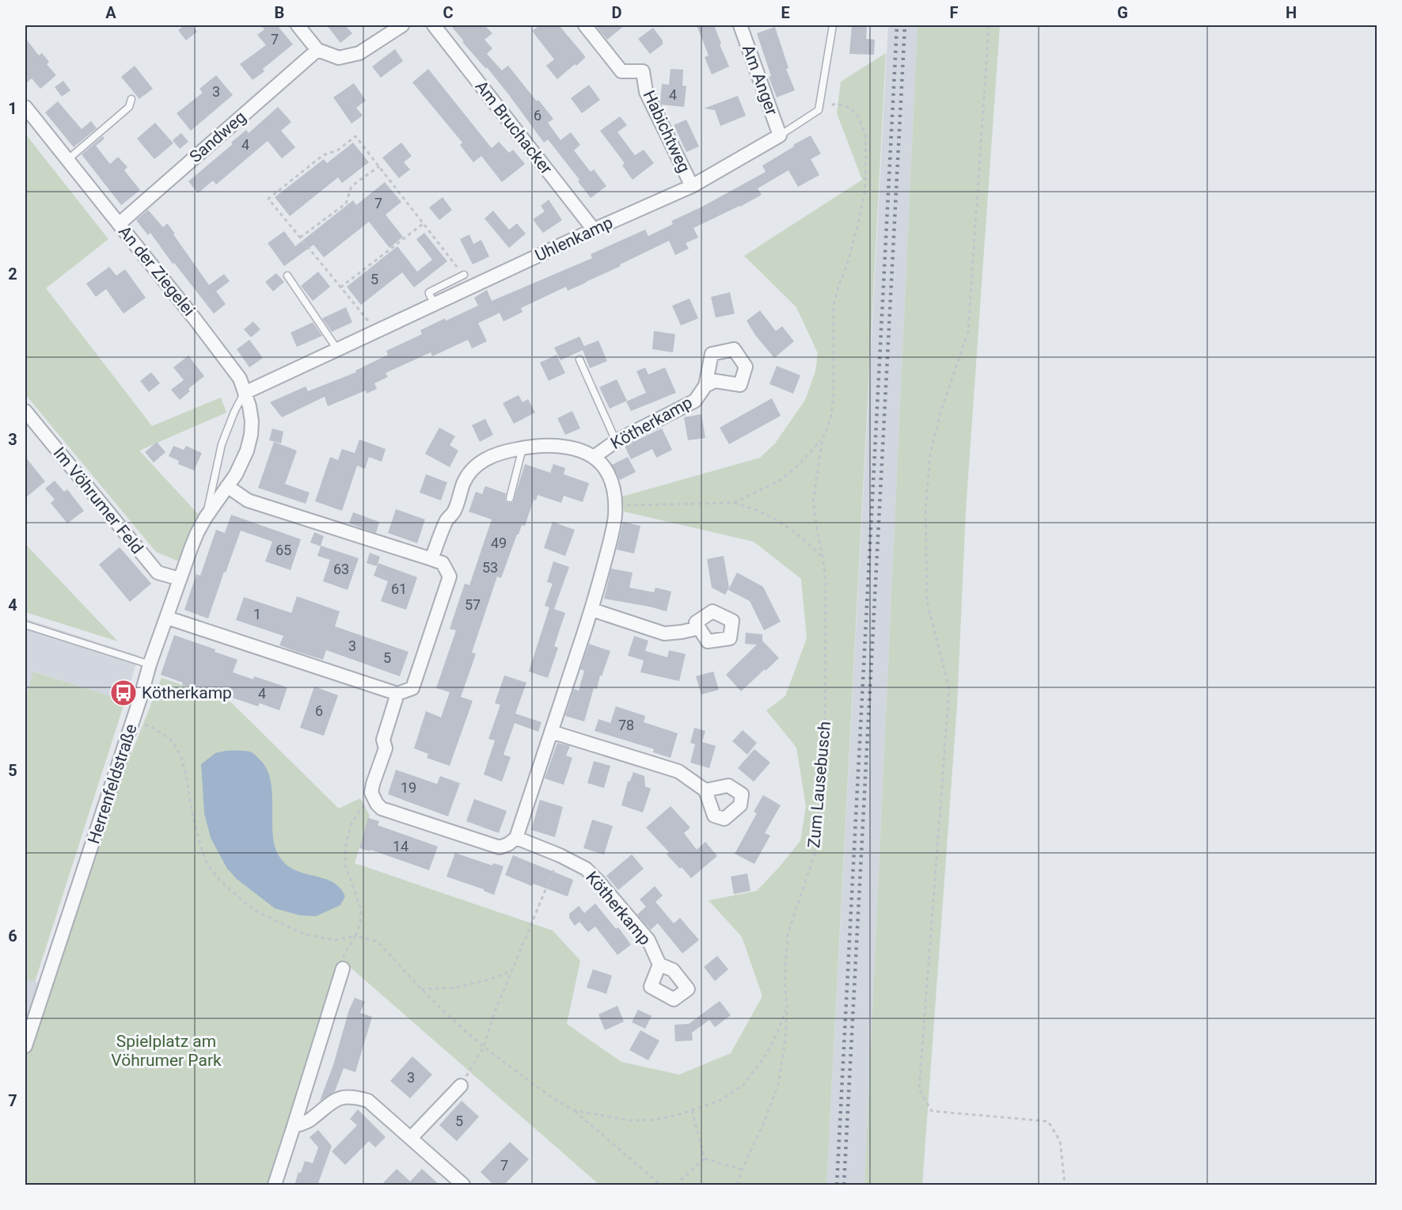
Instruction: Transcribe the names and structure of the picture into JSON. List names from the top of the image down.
{
  "streets": {
    "street": [
      "Am Anger",
      "Am Bruchacker",
      "Habichtweg",
      "Sandweg",
      "Uhlenkamp",
      "An der Ziegelei",
      "Kötherkamp",
      "Im Vöhrumer Feld",
      "Herrenfeldstraße"
    ],
    "path": ["Zum Lausebusch"]
  },
  "crossings": [
    ["Am Anger", "Uhlenkamp"],
    ["Am Bruchacker", "Uhlenkamp"],
    ["Habichtweg", "Uhlenkamp"],
    ["Sandweg", "An der Ziegelei"],
    ["Uhlenkamp", "An der Ziegelei"],
    ["Uhlenkamp", "Zum Lausebusch"],
    ["An der Ziegelei", "Herrenfeldstraße"],
    ["Kötherkamp", "Zum Lausebusch"],
    ["Im Vöhrumer Feld", "Herrenfeldstraße"]
  ],
  "parks": ["Spielplatz am Vöhrumer Park"],
  "places": {
    "bus stop": ["Kötherkamp"]
  },
  "house_numbers": [
    "7",
    "3",
    "4",
    "6",
    "4",
    "7",
    "5",
    "49",
    "65",
    "53",
    "63",
    "61",
    "57",
    "1",
    "3",
    "5",
    "4",
    "6",
    "78",
    "19",
    "14",
    "3",
    "5",
    "7"
  ],
  "grid": {
    "columns": [
      "A",
      "B",
      "C",
      "D",
      "E",
      "F",
      "G",
      "H"
    ],
    "rows": [
      "1",
      "2",
      "3",
      "4",
      "5",
      "6",
      "7"
    ]
  }
}
